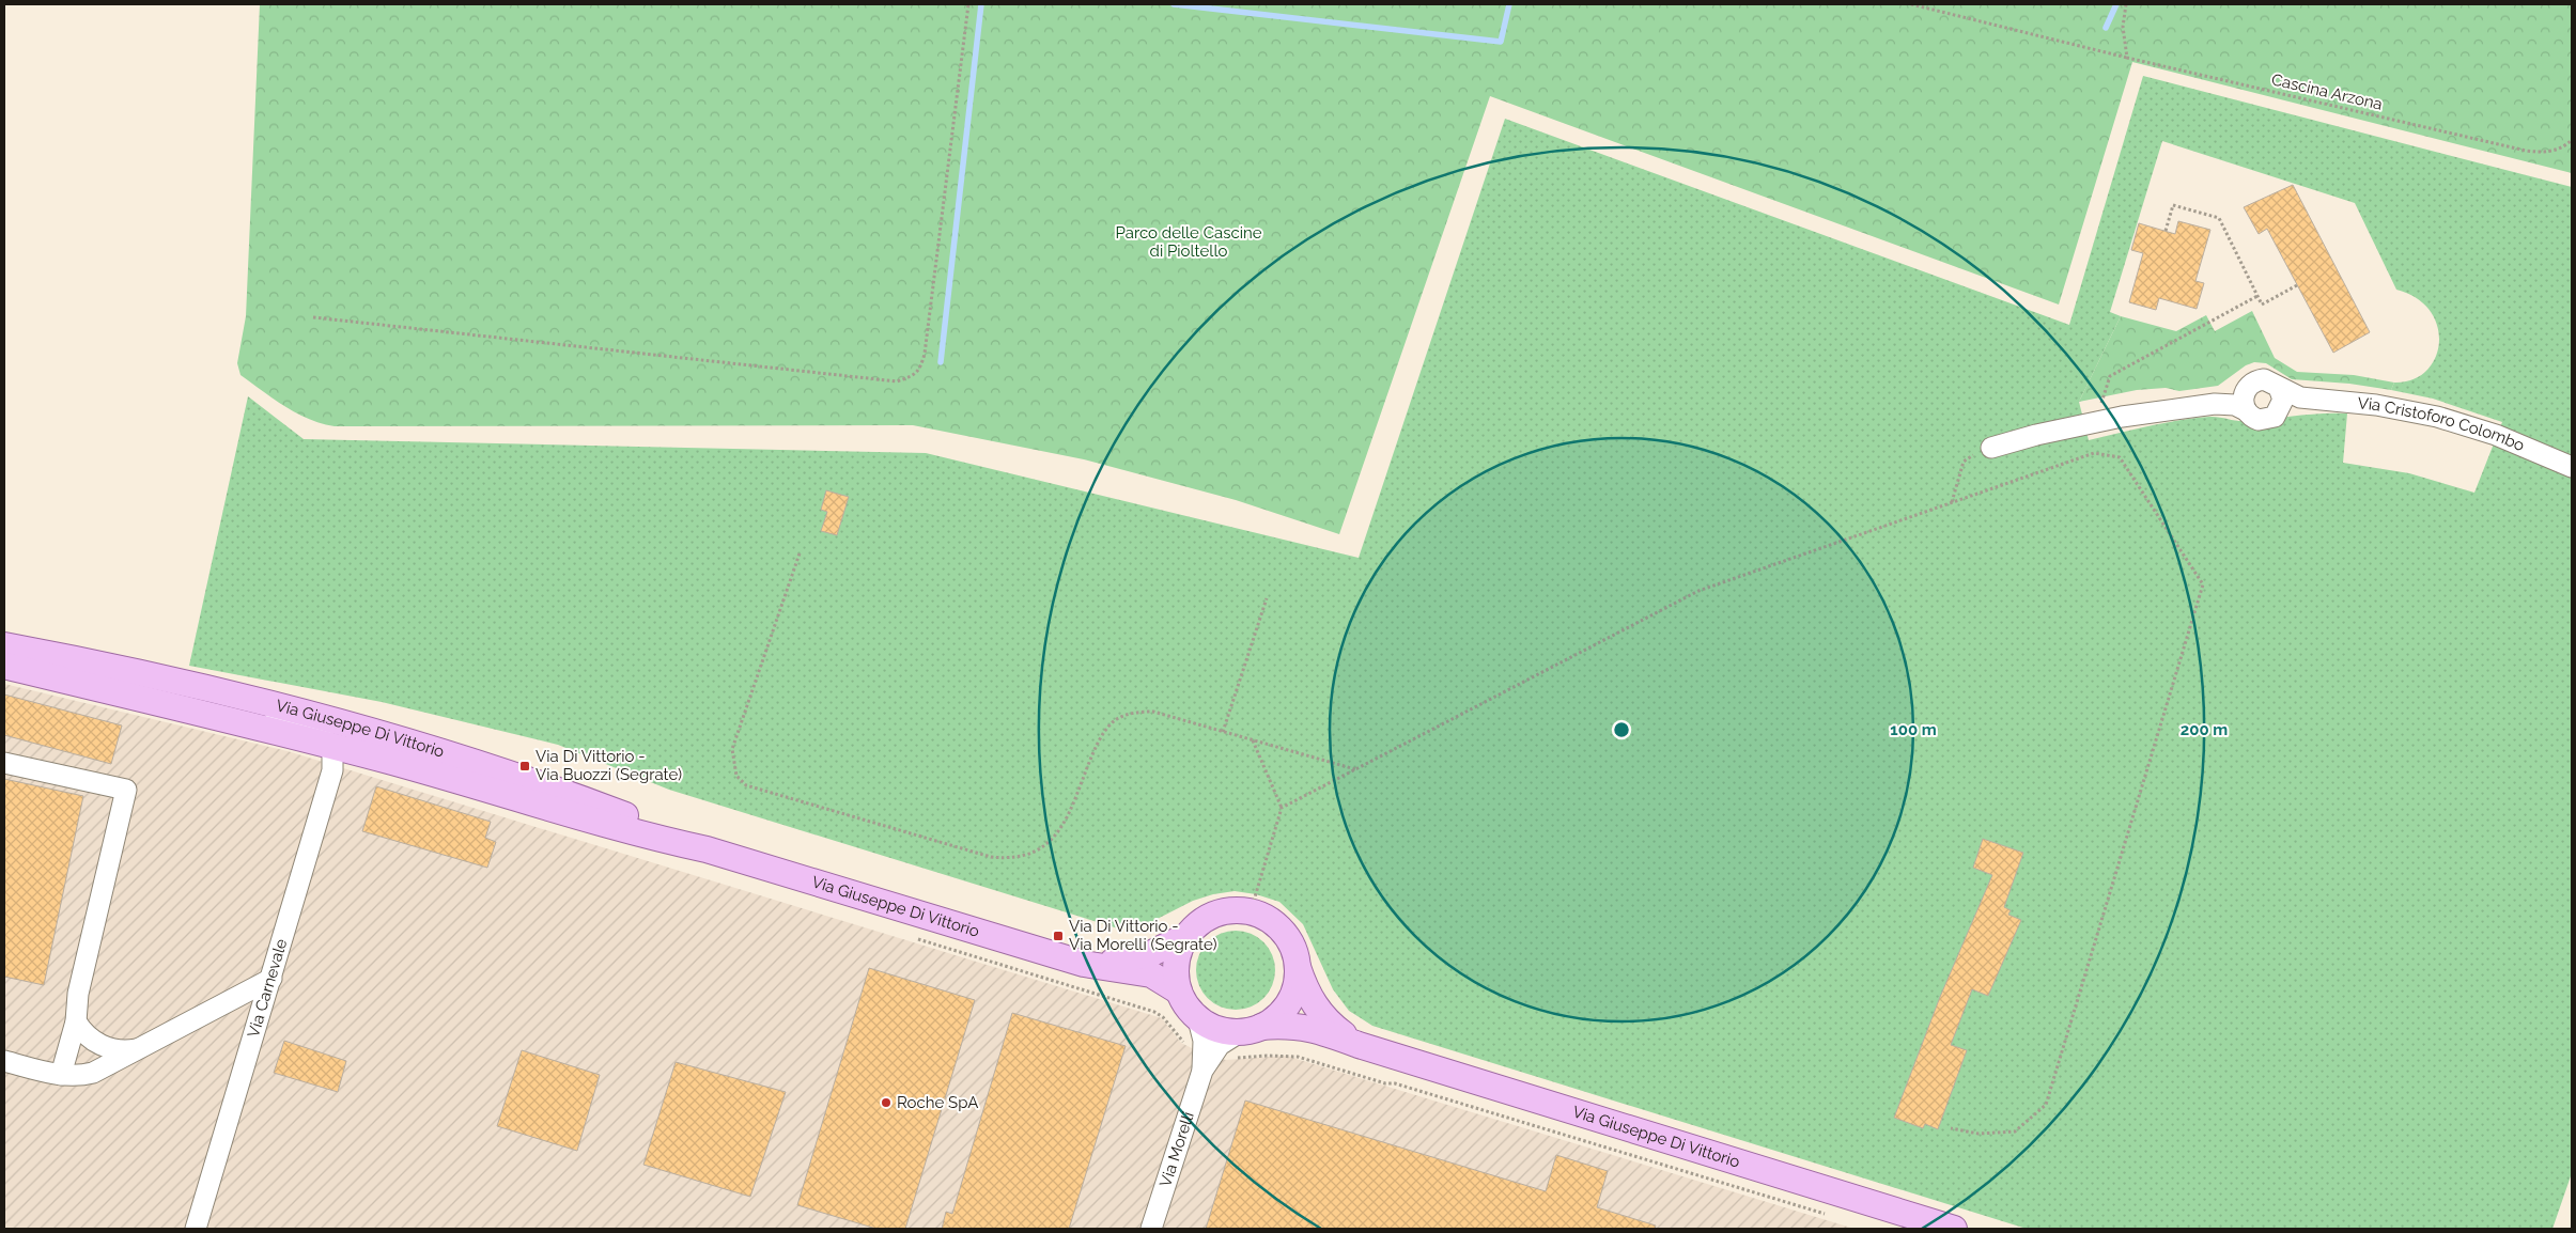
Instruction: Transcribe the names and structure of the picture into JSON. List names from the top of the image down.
{
  "streets": {
    "main road": ["Via Giuseppe Di Vittorio"],
    "street": ["Via Cristoforo Colombo", "Via Carnevale", "Via Morelli"],
    "path": ["Cascina Arzona"]
  },
  "crossings": [
    ["Via Giuseppe Di Vittorio", "Via Carnevale"],
    ["Via Giuseppe Di Vittorio", "Via Morelli"]
  ],
  "parks": ["Parco delle Cascine di Pioltello"],
  "places": {
    "transit": ["Via Di Vittorio - Via Buozzi (Segrate)", "Via Di Vittorio - Via Morelli (Segrate)"],
    "other": ["Roche SpA"]
  },
  "rings": ["100 m", "200 m"]
}
